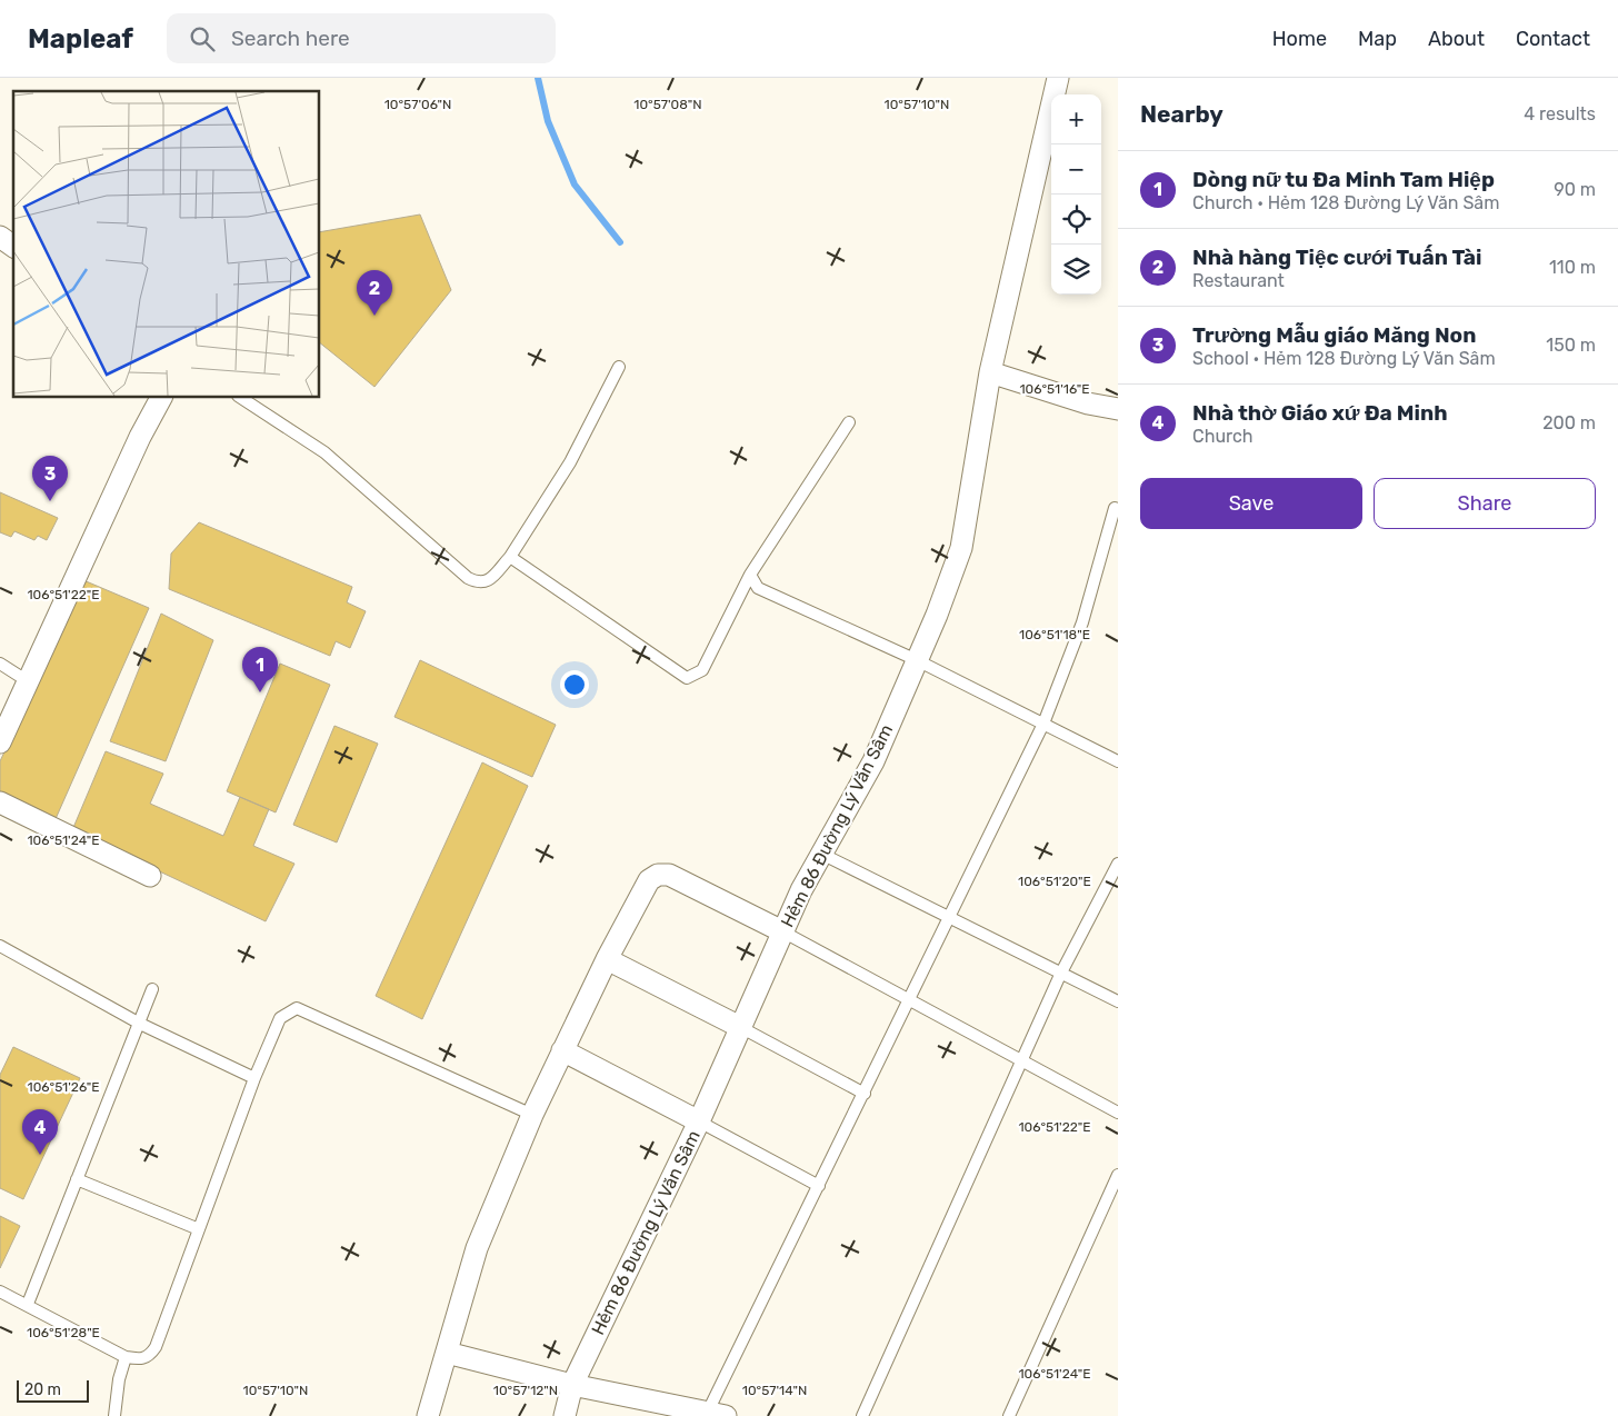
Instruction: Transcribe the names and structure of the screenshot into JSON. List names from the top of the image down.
{
  "streets": {
    "street": ["Hẻm 86 Đường Lý Văn Sâm"]
  },
  "scale_bar": "20 m",
  "page": {
    "header": "Mapleaf",
    "search": "Search here",
    "nav": [
      "Home",
      "Map",
      "About",
      "Contact"
    ],
    "heading": ["Nearby", "4 results"],
    "map_buttons": ["+", "−"],
    "list": [
      {
        "mark": "1",
        "name": "Dòng nữ tu Đa Minh Tam Hiệp",
        "note": "Church · Hẻm 128 Đường Lý Văn Sâm",
        "value": "90 m"
      },
      {
        "mark": "2",
        "name": "Nhà hàng Tiệc cưới Tuấn Tài",
        "note": "Restaurant",
        "value": "110 m"
      },
      {
        "mark": "3",
        "name": "Trường Mẫu giáo Măng Non",
        "note": "School · Hẻm 128 Đường Lý Văn Sâm",
        "value": "150 m"
      },
      {
        "mark": "4",
        "name": "Nhà thờ Giáo xứ Đa Minh",
        "note": "Church",
        "value": "200 m"
      }
    ],
    "pins": [
      "2",
      "3",
      "1",
      "4"
    ],
    "buttons": ["Save", "Share"],
    "scale": "20 m"
  },
  "coordinates": [
    "10°57'06\"N",
    "10°57'08\"N",
    "10°57'10\"N",
    "106°51'16\"E",
    "106°51'22\"E",
    "106°51'18\"E",
    "106°51'24\"E",
    "106°51'20\"E",
    "106°51'26\"E",
    "106°51'28\"E",
    "10°57'12\"N",
    "10°57'14\"N"
  ]
}
